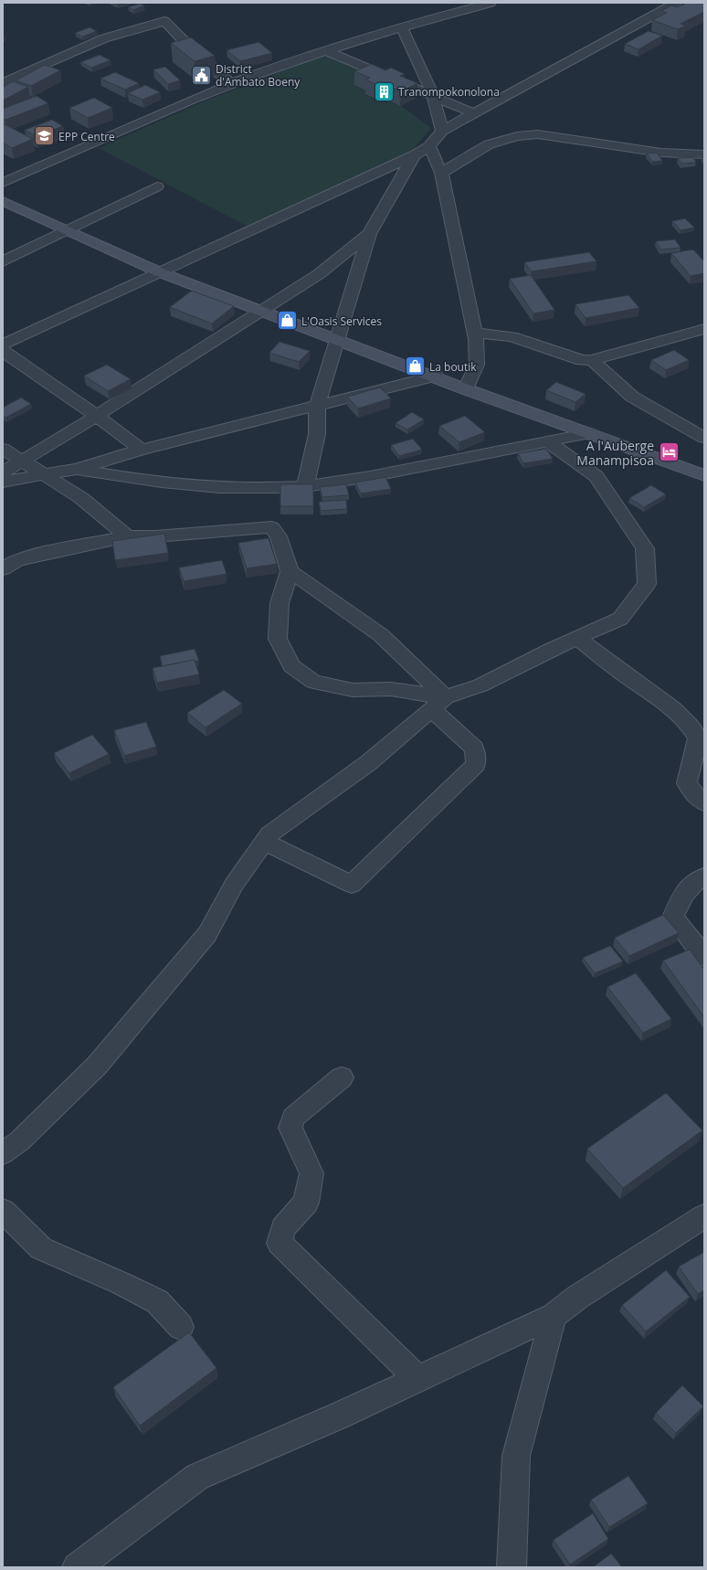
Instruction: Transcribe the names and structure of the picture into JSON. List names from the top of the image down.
{
  "places": {
    "public building": ["District d'Ambato Boeny"],
    "building": ["Tranompokonolona"],
    "school or university": ["EPP Centre"],
    "shop": ["L'Oasis Services", "La boutik"],
    "hotel": ["A l'Auberge Manampisoa"]
  }
}
